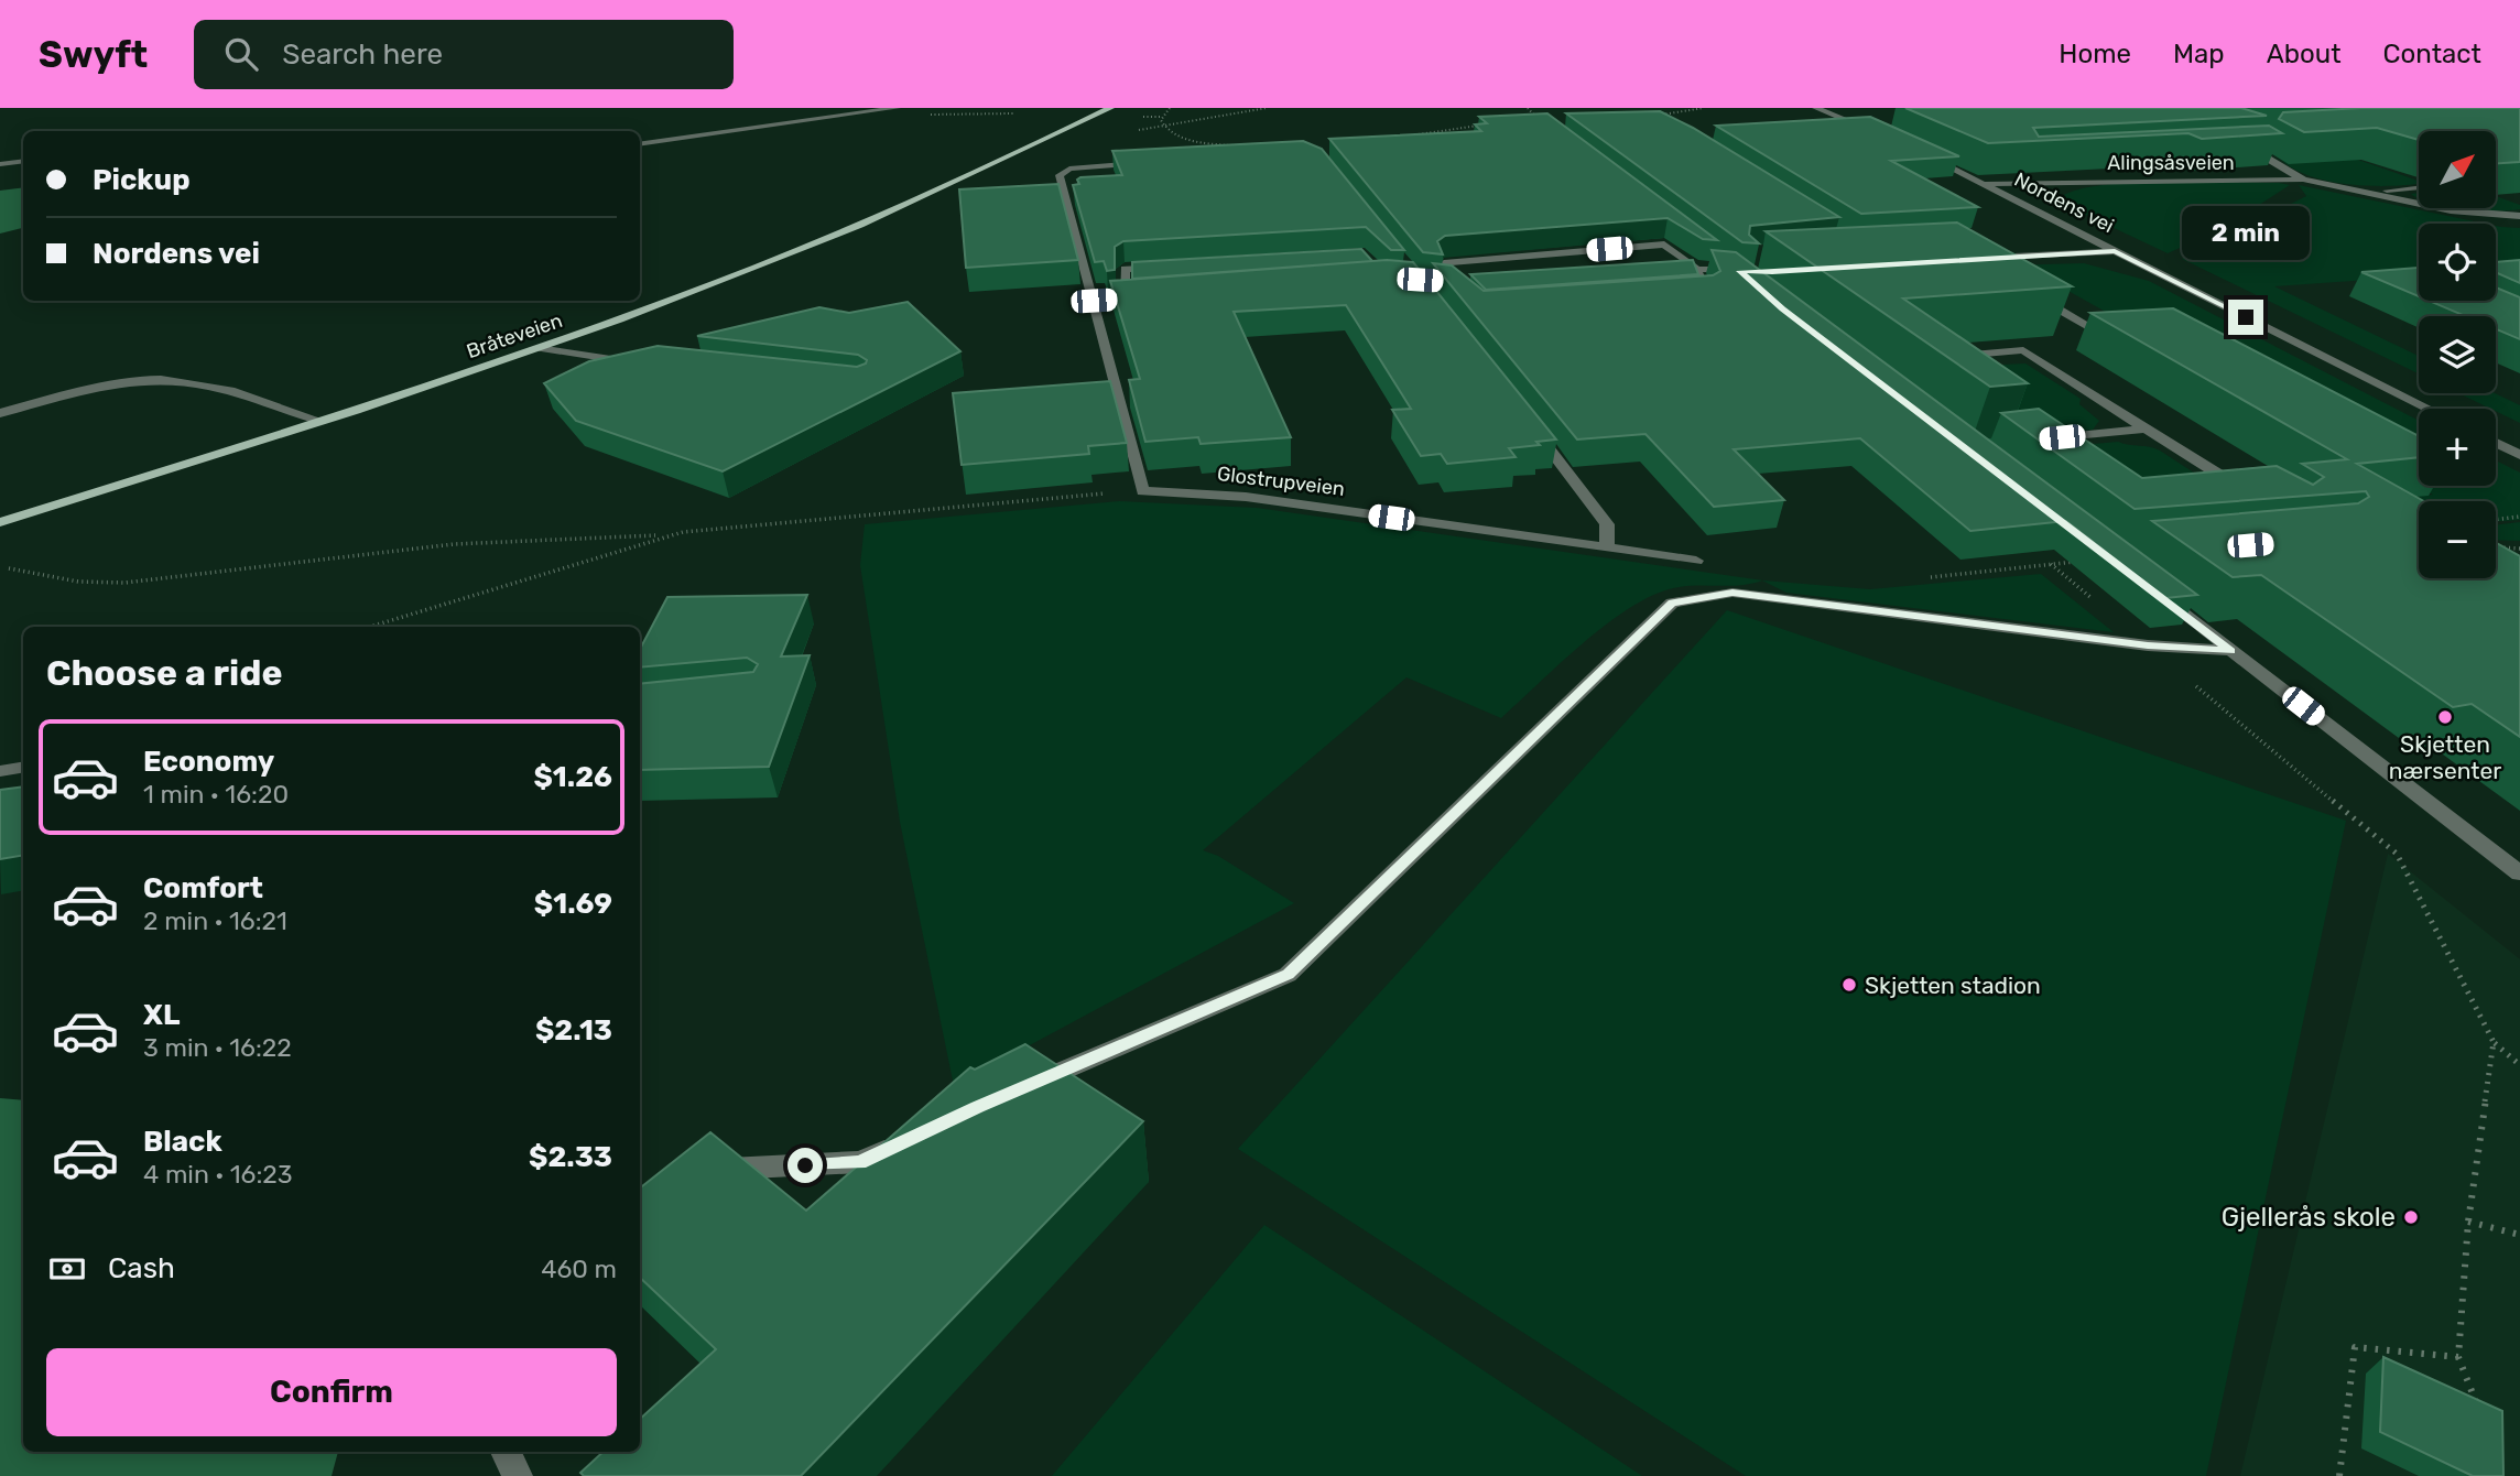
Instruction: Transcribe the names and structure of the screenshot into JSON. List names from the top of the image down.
{
  "streets": {
    "main road": ["Bråteveien"],
    "street": ["Alingsåsveien", "Nordens vei", "Glostrupveien"]
  },
  "crossings": [
    ["Alingsåsveien", "Nordens vei"]
  ],
  "places": ["Skjetten nærsenter", "Skjetten stadion", "Gjellerås skole"],
  "north": "top right",
  "page": {
    "header": "Swyft",
    "search": "Search here",
    "nav": [
      "Home",
      "Map",
      "About",
      "Contact"
    ],
    "map_buttons": ["+", "−"],
    "banner": ["Pickup", "Nordens vei"],
    "bubble": "2 min",
    "heading": "Choose a ride",
    "list": [
      {
        "name": "Economy",
        "note": "1 min · 16:20",
        "value": "$1.26"
      },
      {
        "name": "Comfort",
        "note": "2 min · 16:21",
        "value": "$1.69"
      },
      {
        "name": "XL",
        "note": "3 min · 16:22",
        "value": "$2.13"
      },
      {
        "name": "Black",
        "note": "4 min · 16:23",
        "value": "$2.33"
      }
    ],
    "pay": ["Cash", "460 m"],
    "buttons": "Confirm"
  }
}
